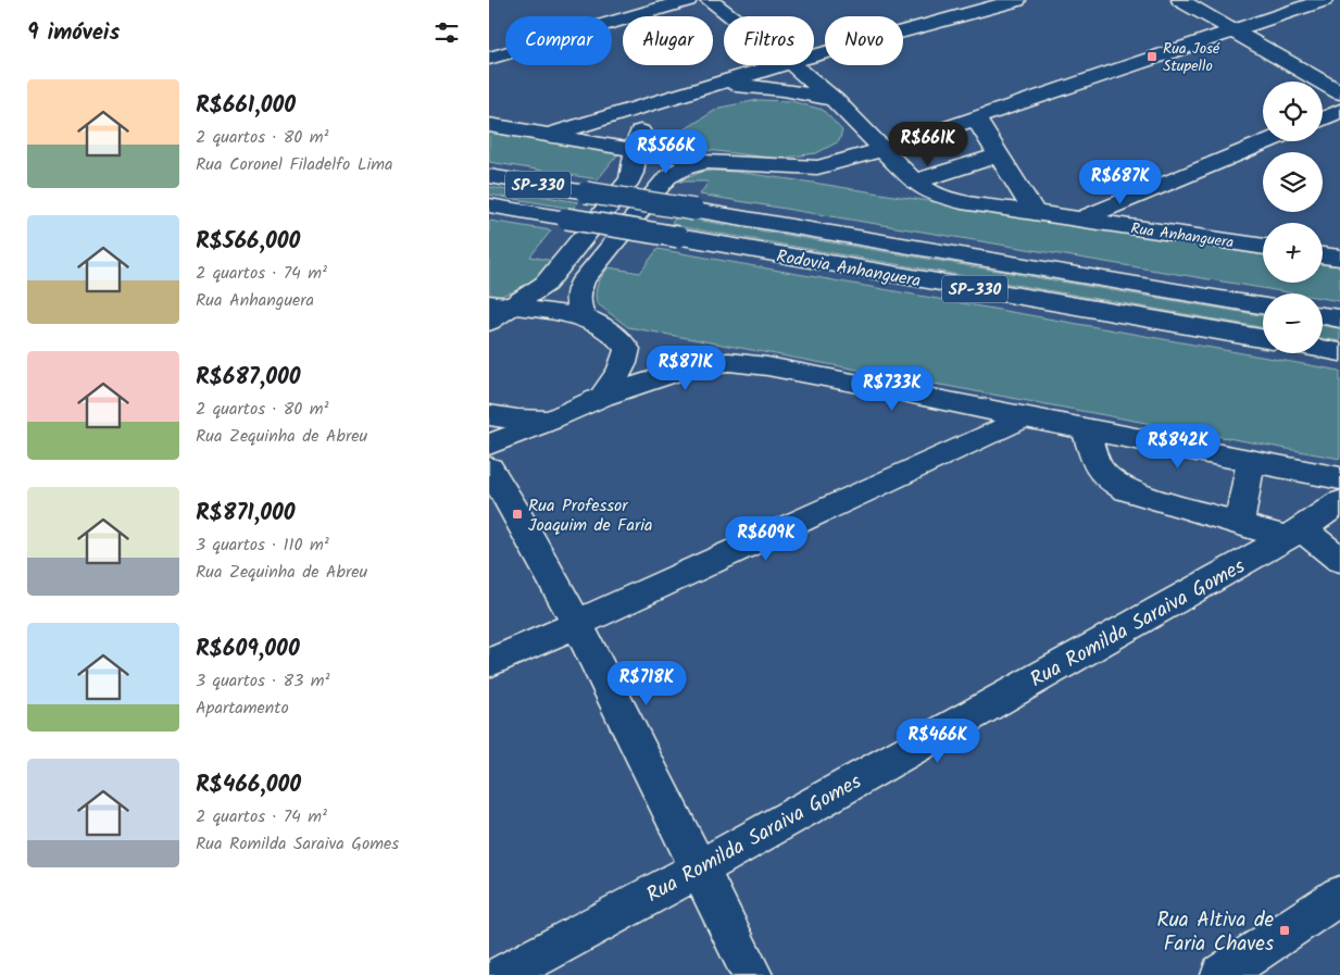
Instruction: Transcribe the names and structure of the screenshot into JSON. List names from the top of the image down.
{
  "streets": {
    "main road": [
      "SP-330",
      "Rua Anhanguera",
      "Rodovia Anhanguera",
      "Rua Romilda Saraiva Gomes"
    ]
  },
  "places": {
    "transit": ["Rua José Stupello", "Rua Professor Joaquim de Faria", "Rua Altiva de Faria Chaves"]
  },
  "page": {
    "heading": "9 imóveis",
    "chip": [
      "Comprar",
      "Alugar",
      "Filtros",
      "Novo"
    ],
    "list": [
      {
        "name": "R$661,000",
        "note": "2 quartos · 80 m² · Rua Coronel Filadelfo Lima"
      },
      {
        "name": "R$566,000",
        "note": "2 quartos · 74 m² · Rua Anhanguera"
      },
      {
        "name": "R$687,000",
        "note": "2 quartos · 80 m² · Rua Zequinha de Abreu"
      },
      {
        "name": "R$871,000",
        "note": "3 quartos · 110 m² · Rua Zequinha de Abreu"
      },
      {
        "name": "R$609,000",
        "note": "3 quartos · 83 m² · Apartamento"
      },
      {
        "name": "R$466,000",
        "note": "2 quartos · 74 m² · Rua Romilda Saraiva Gomes"
      }
    ],
    "map_buttons": ["+", "−"],
    "price": [
      "R$661K",
      "R$566K",
      "R$687K",
      "R$871K",
      "R$733K",
      "R$842K",
      "R$609K",
      "R$718K",
      "R$466K"
    ]
  }
}
